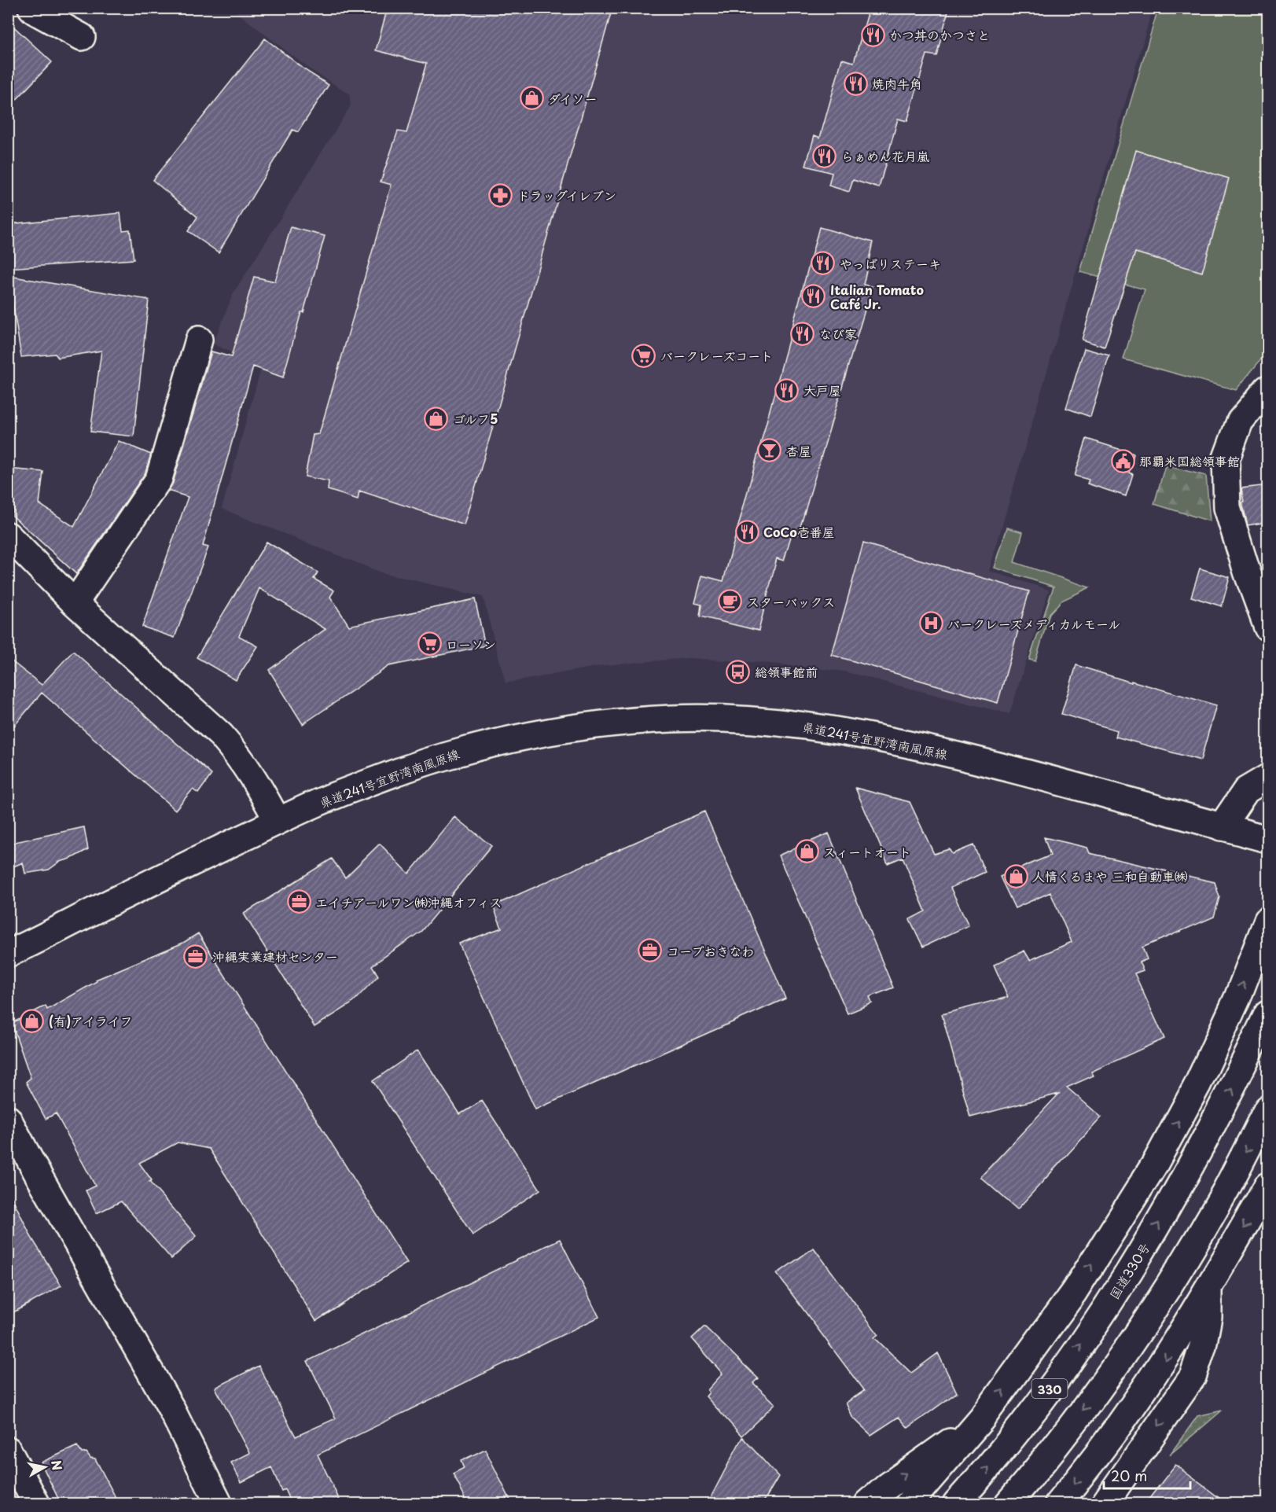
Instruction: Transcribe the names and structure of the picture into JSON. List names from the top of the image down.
{
  "streets": {
    "main road": ["県道241号宜野湾南風原線", "国道330号", "330"]
  },
  "places": {
    "restaurant": [
      "かつ丼のかつさと",
      "焼肉牛角",
      "らぁめん花月嵐",
      "やっぱりステーキ",
      "Italian Tomato Café Jr.",
      "なび家",
      "大戸屋",
      "CoCo壱番屋"
    ],
    "shop": [
      "ダイソー",
      "ゴルフ5",
      "スィートオート",
      "人情くるまや 三和自動車㈱",
      "(有)アイライフ"
    ],
    "pharmacy": ["ドラッグイレブン"],
    "supermarket": ["バークレーズコート", "ローソン"],
    "bar": ["杏屋"],
    "public building": ["那覇米国総領事館"],
    "cafe": ["スターバックス"],
    "hospital": ["バークレーズメディカルモール"],
    "bus stop": ["総領事館前"],
    "office": ["エイチアールワン㈱沖縄オフィス", "コープおきなわ", "沖縄実業建材センター"]
  },
  "scale_bar": "20 m",
  "north": "right"
}
